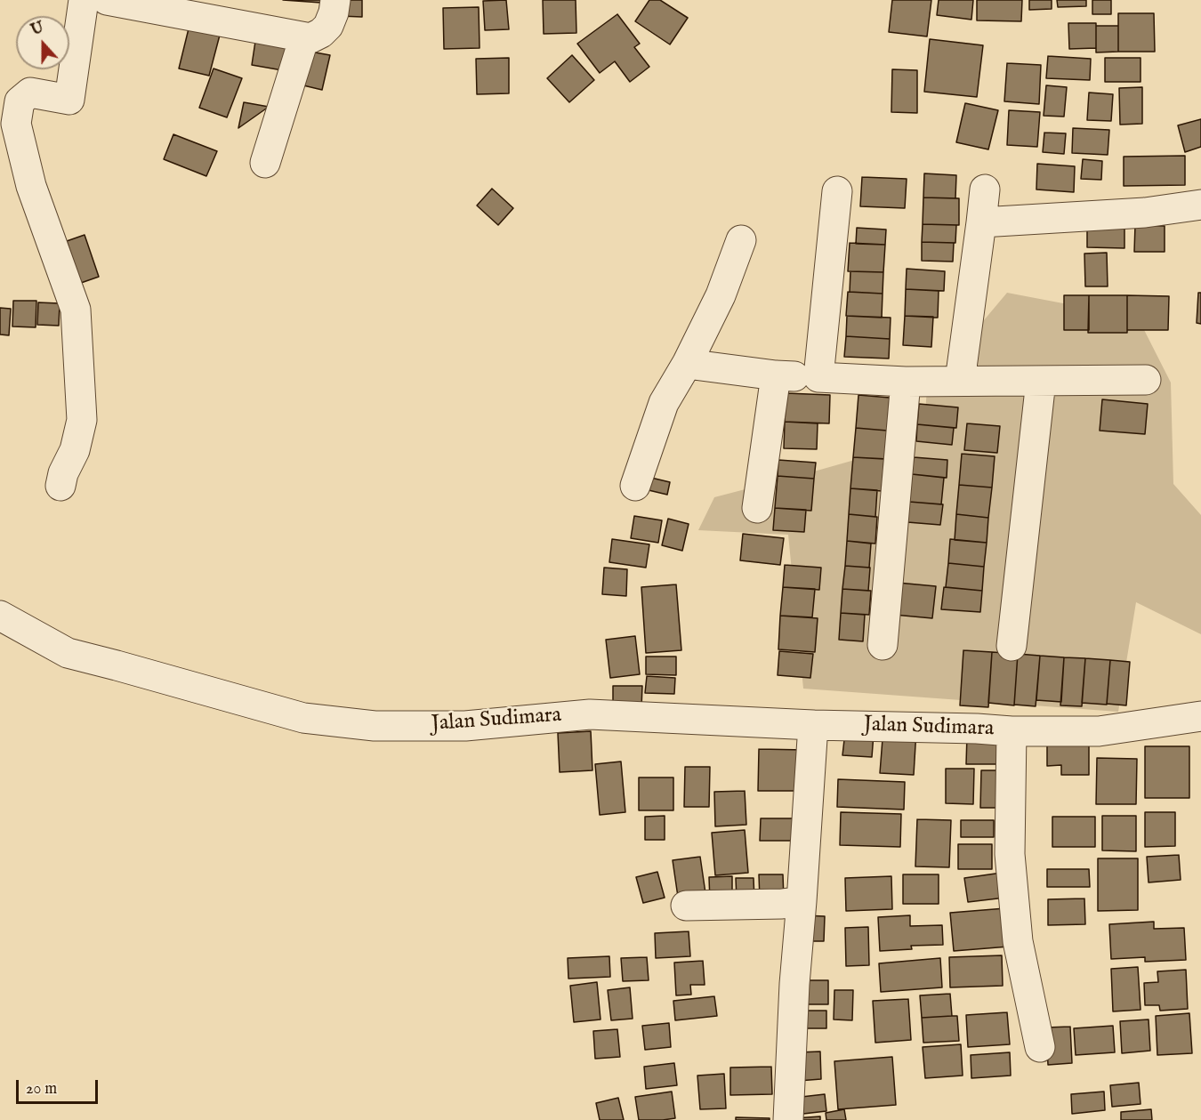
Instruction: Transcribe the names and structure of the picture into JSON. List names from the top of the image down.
{
  "streets": {
    "street": ["Jalan Sudimara"]
  },
  "scale_bar": "20 m",
  "north": "top"
}
